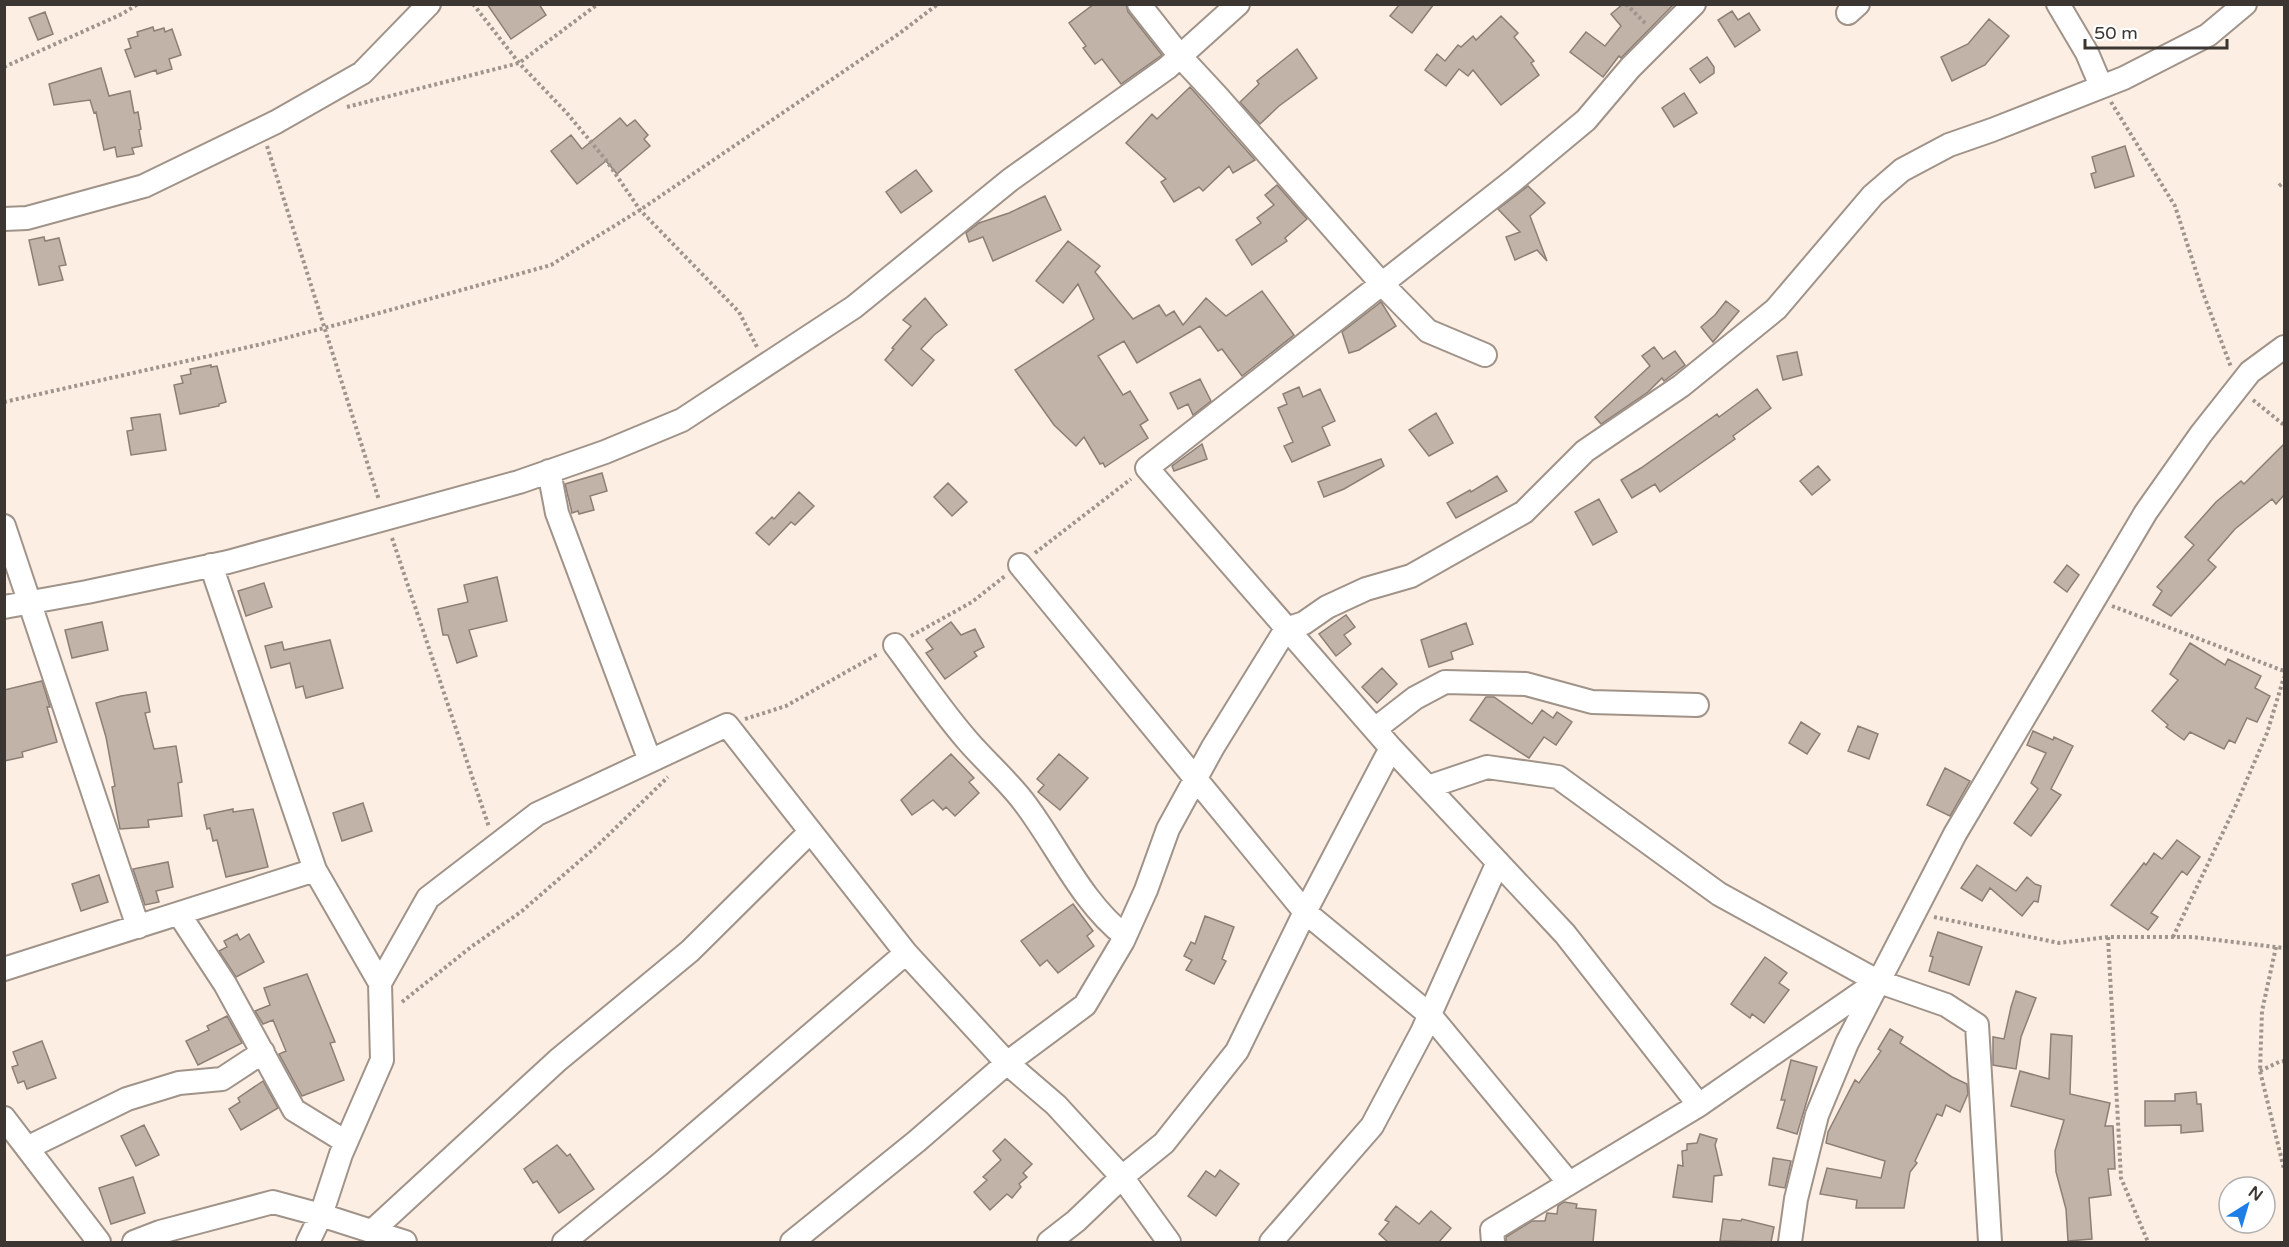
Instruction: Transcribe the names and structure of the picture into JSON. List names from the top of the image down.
{
  "scale_bar": "50 m",
  "north": "top right"
}
